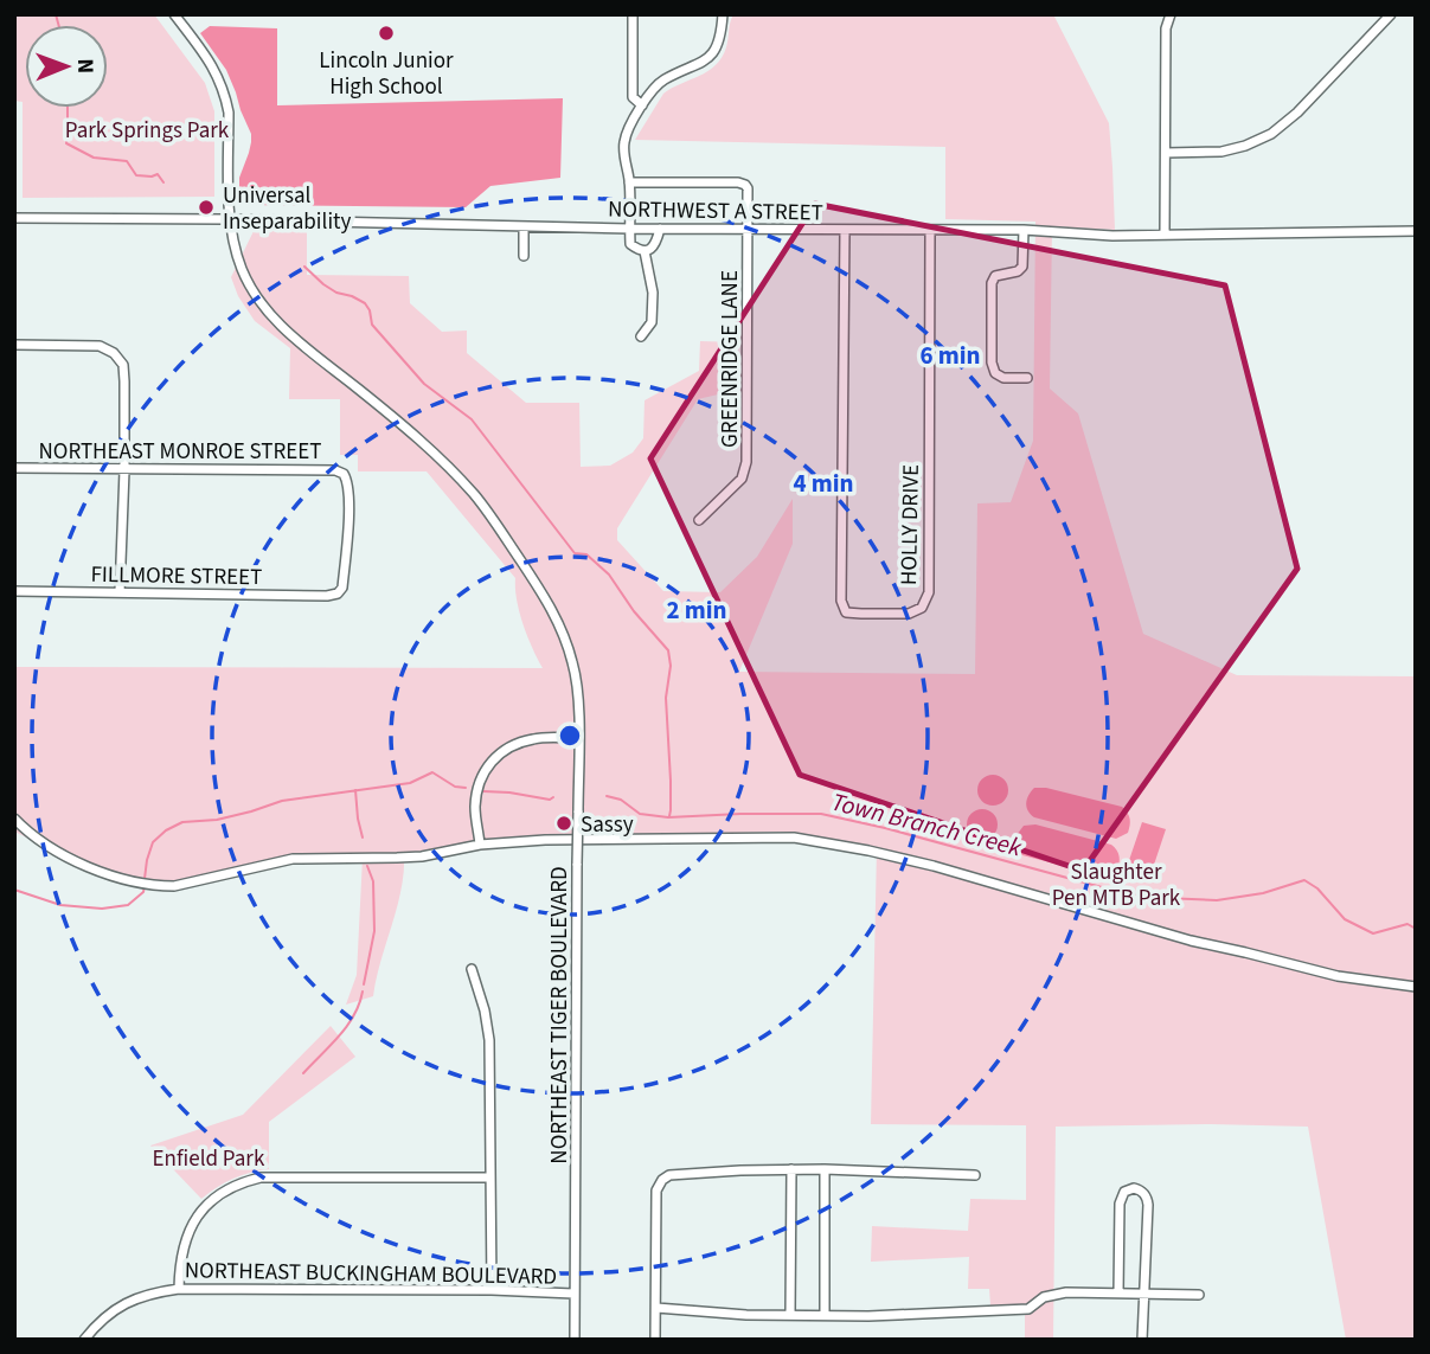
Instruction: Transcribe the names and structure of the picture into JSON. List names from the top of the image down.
{
  "streets": {
    "street": [
      "NORTHWEST A STREET",
      "GREENRIDGE LANE",
      "NORTHEAST MONROE STREET",
      "HOLLY DRIVE",
      "FILLMORE STREET",
      "NORTHEAST TIGER BOULEVARD",
      "NORTHEAST BUCKINGHAM BOULEVARD"
    ]
  },
  "crossings": [
    ["NORTHWEST A STREET", "GREENRIDGE LANE"],
    ["NORTHWEST A STREET", "HOLLY DRIVE"],
    ["NORTHWEST A STREET", "NORTHEAST TIGER BOULEVARD"],
    ["NORTHEAST MONROE STREET", "FILLMORE STREET"],
    ["NORTHEAST TIGER BOULEVARD", "NORTHEAST BUCKINGHAM BOULEVARD"]
  ],
  "water": ["Town Branch Creek"],
  "parks": ["Park Springs Park", "Slaughter Pen MTB Park", "Enfield Park"],
  "places": ["Lincoln Junior High School", "Universal Inseparability", "Sassy"],
  "north": "right",
  "rings": ["6 min", "4 min", "2 min"]
}
